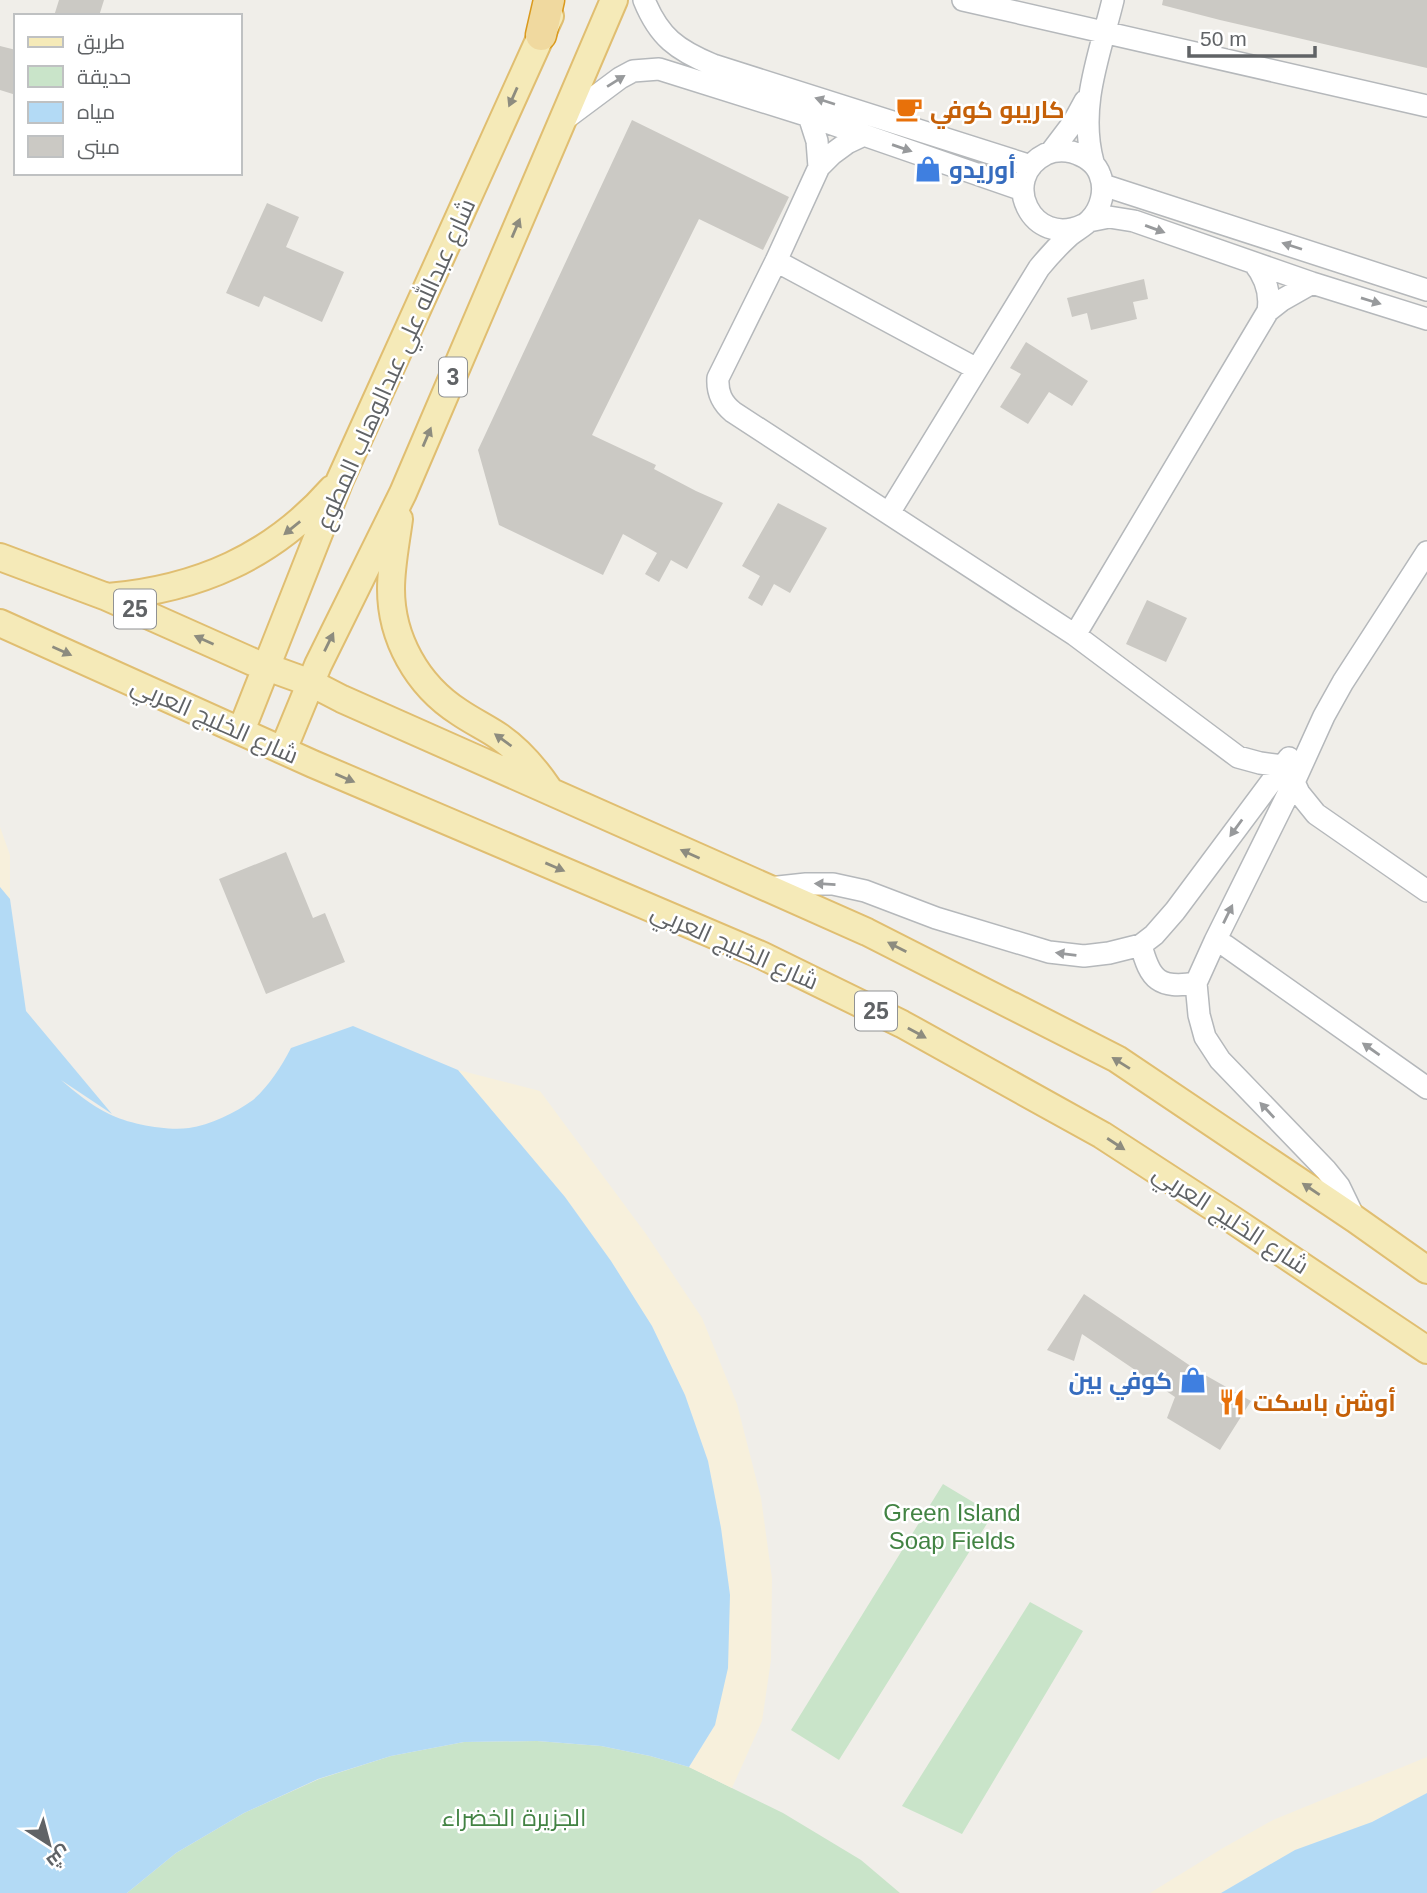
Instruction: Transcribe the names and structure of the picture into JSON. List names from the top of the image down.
{
  "streets": {
    "main road": [
      "شارع عبدالله علي عبدالوهاب المطوع",
      "3",
      "25",
      "شارع الخليج العربي"
    ]
  },
  "crossings": [
    ["شارع عبدالله علي عبدالوهاب المطوع", "25"],
    ["شارع عبدالله علي عبدالوهاب المطوع", "شارع الخليج العربي"],
    ["3", "25"],
    ["3", "شارع الخليج العربي"]
  ],
  "parks": ["Green Island Soap Fields", "الجزيرة الخضراء"],
  "places": {
    "cafe": ["كاريبو كوفي"],
    "shop": ["أوريدو", "كوفي بين"],
    "restaurant": ["أوشن باسكت"]
  },
  "legend": [
    "طريق",
    "حديقة",
    "مياه",
    "مبنى"
  ],
  "scale_bar": "50 m",
  "north": "bottom right"
}
